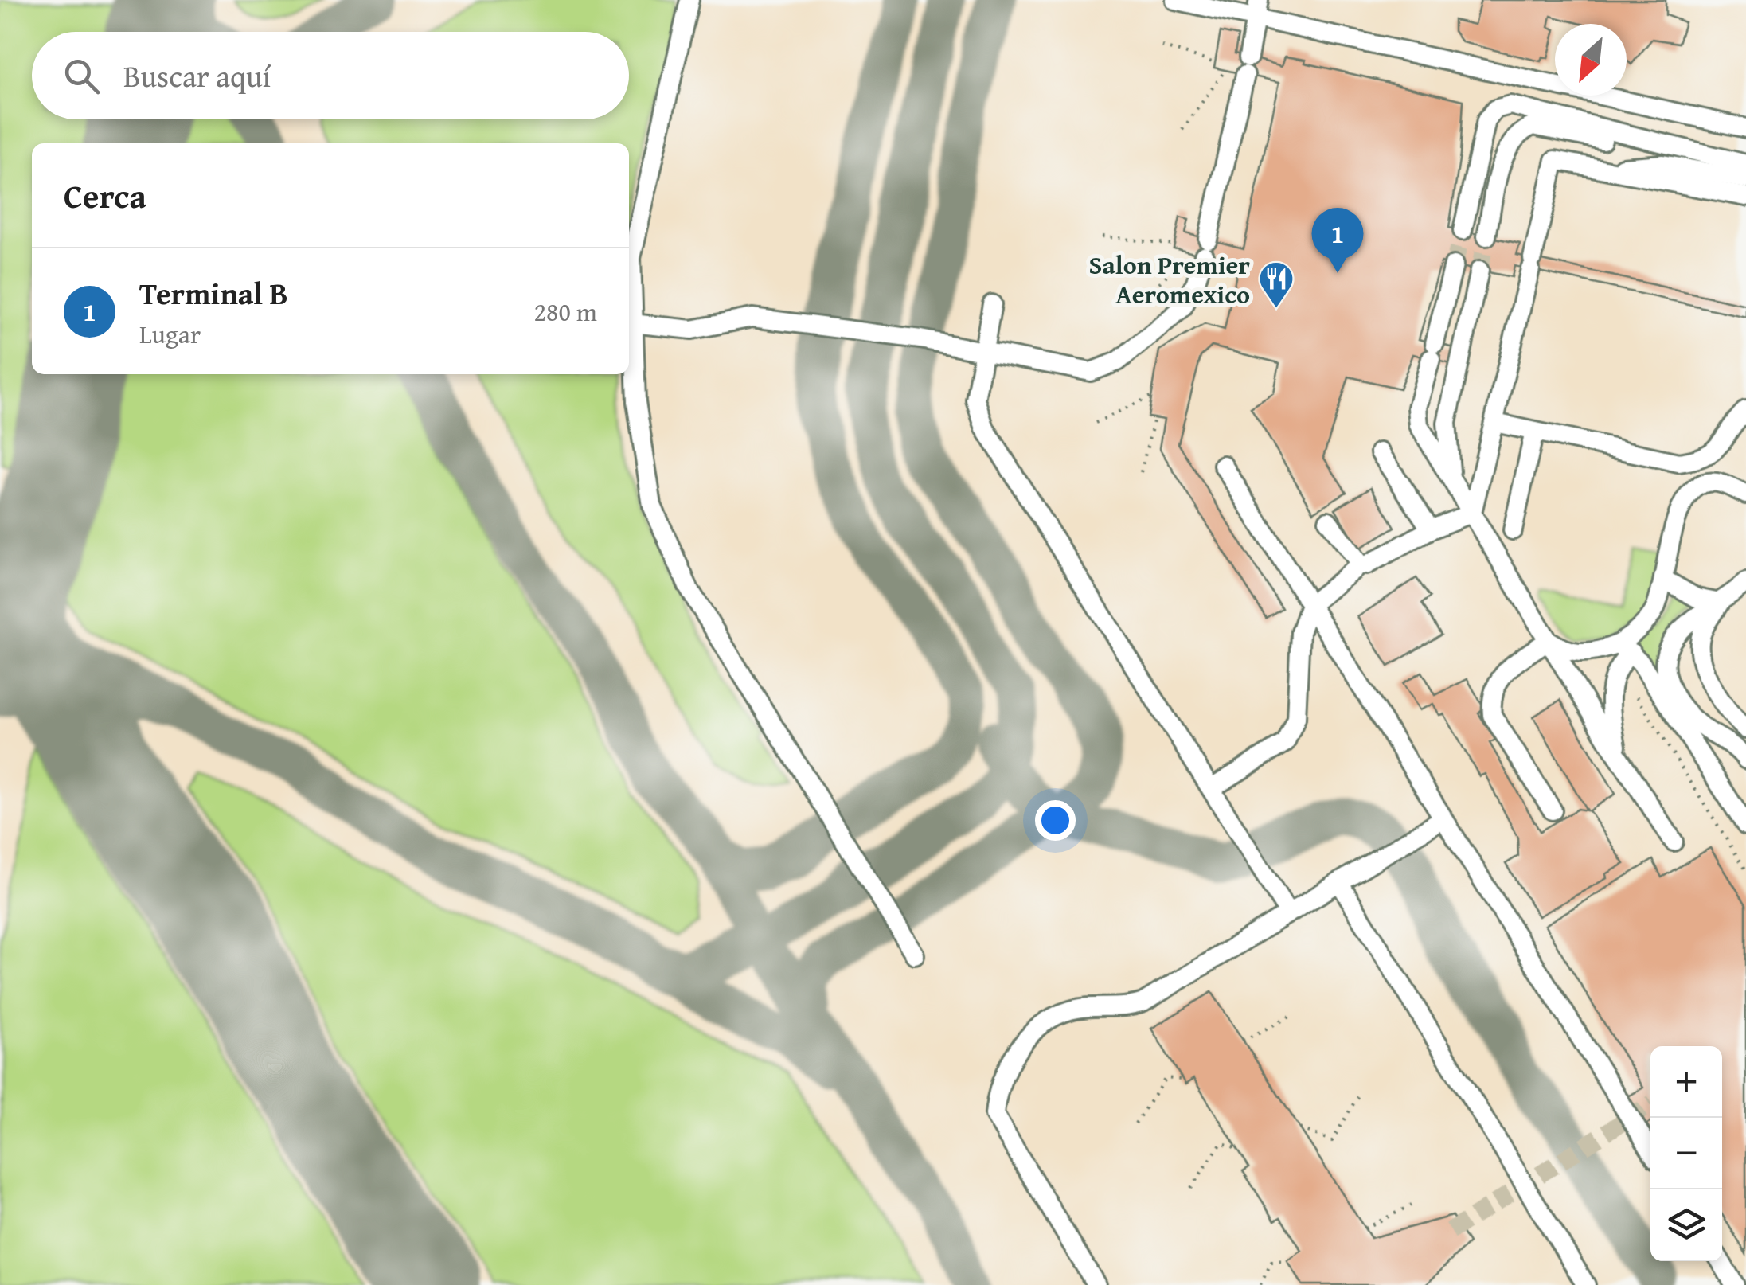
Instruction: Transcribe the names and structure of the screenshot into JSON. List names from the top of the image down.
{
  "places": {
    "restaurant": ["Salon Premier Aeromexico"]
  },
  "north": "bottom left",
  "page": {
    "search": "Buscar aquí",
    "heading": "Cerca",
    "pins": "1",
    "list": [
      {
        "mark": "1",
        "name": "Terminal B",
        "note": "Lugar",
        "value": "280 m"
      }
    ],
    "map_buttons": ["+", "−"]
  }
}
